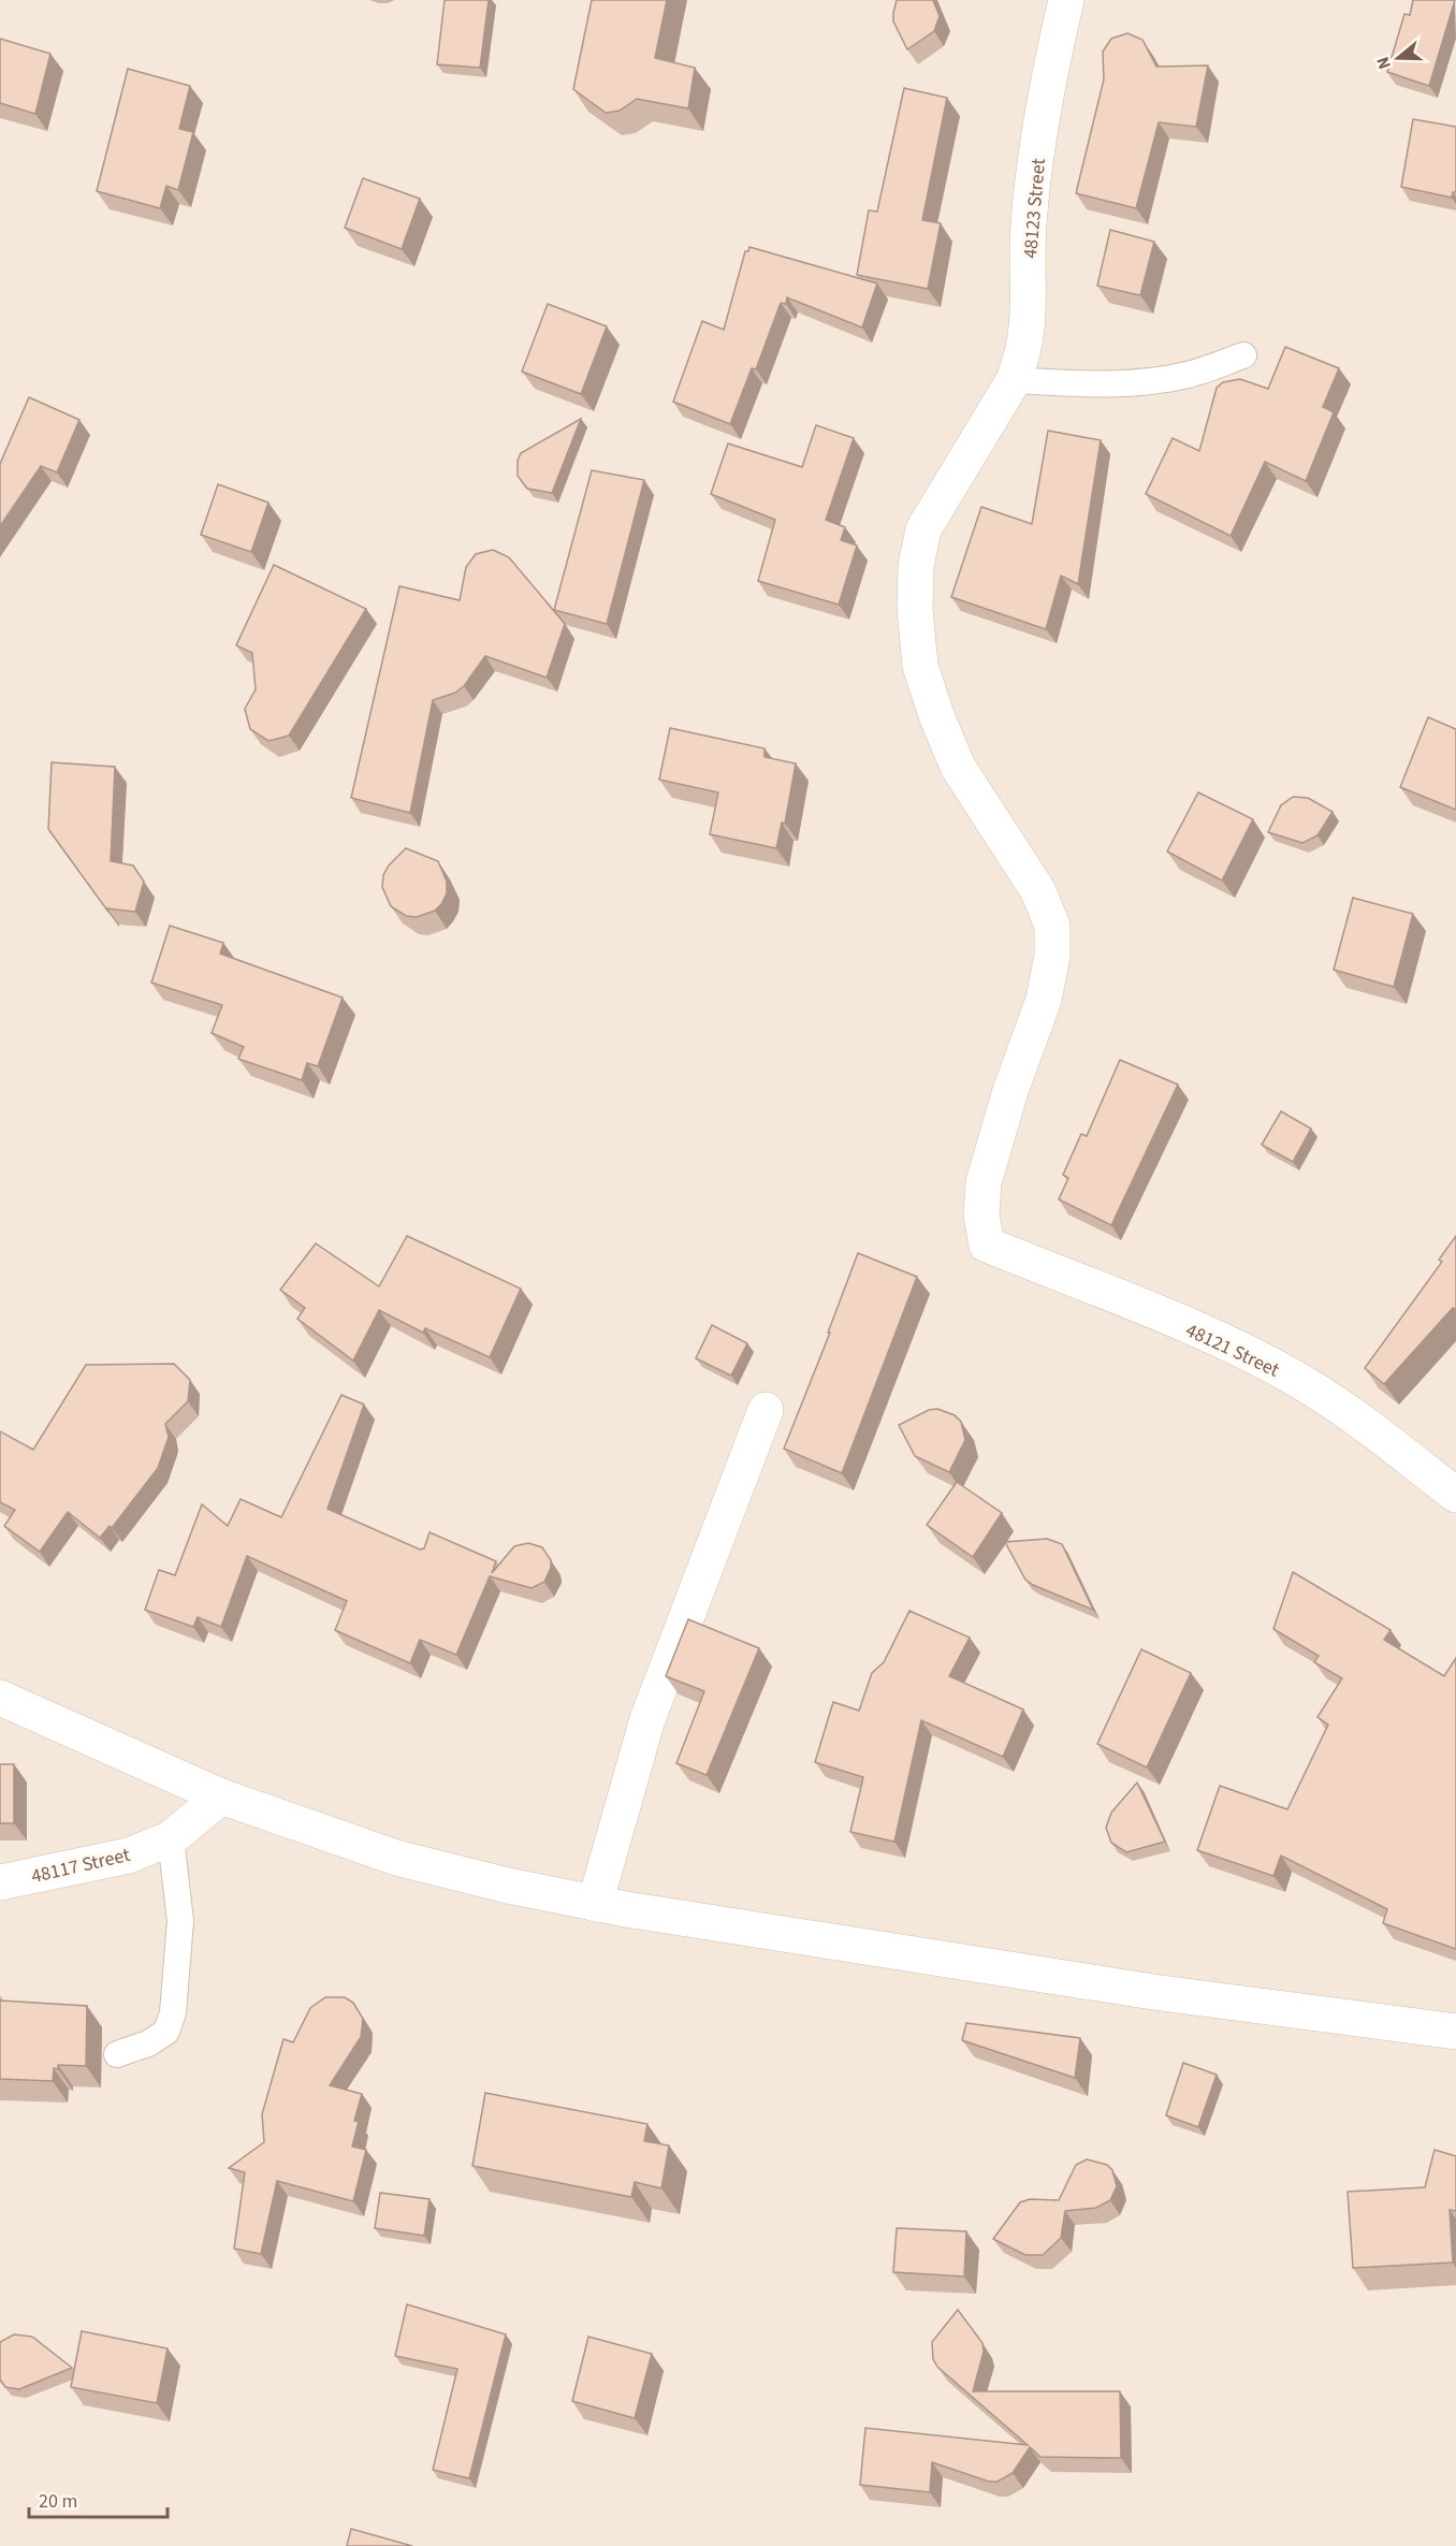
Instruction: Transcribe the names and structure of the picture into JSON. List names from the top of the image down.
{
  "streets": {
    "street": ["48123 Street", "48121 Street", "48117 Street"]
  },
  "crossings": [
    ["48123 Street", "48121 Street"]
  ],
  "scale_bar": "20 m",
  "north": "left"
}
